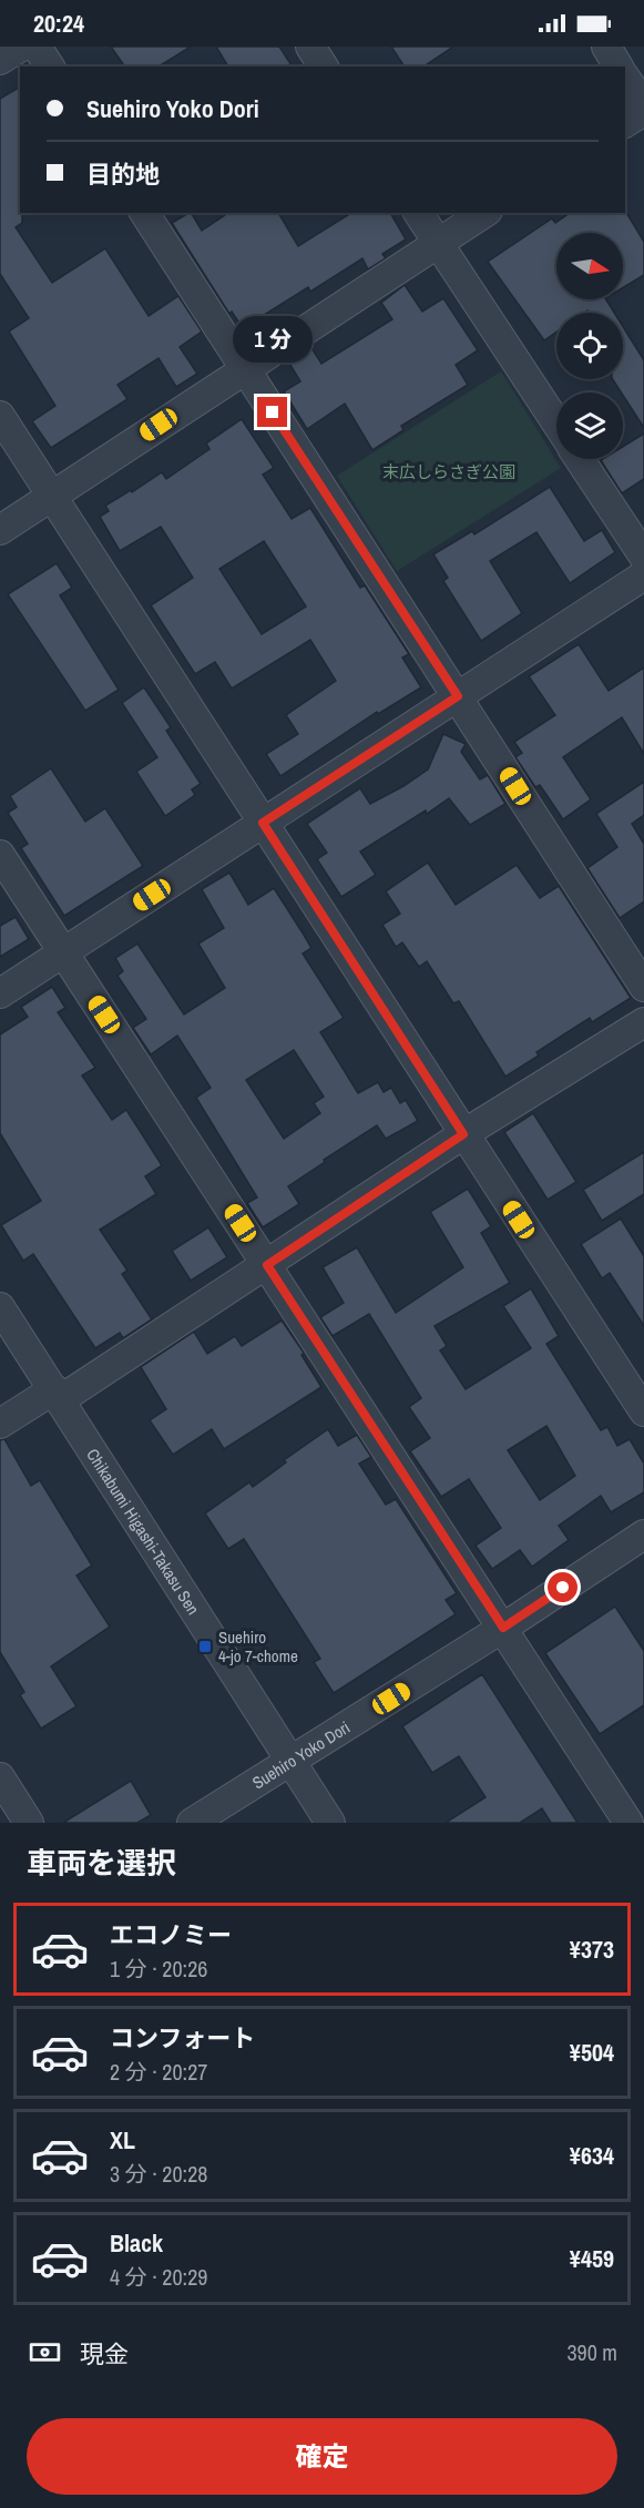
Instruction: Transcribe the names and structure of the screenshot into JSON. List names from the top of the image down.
{
  "streets": {
    "street": ["Chikabumi Higashi-Takasu Sen", "Suehiro Yoko Dori"]
  },
  "crossings": [
    ["Chikabumi Higashi-Takasu Sen", "Suehiro Yoko Dori"]
  ],
  "parks": ["末広しらさぎ公園"],
  "places": {
    "transit": ["Suehiro 4-jo 7-chome"]
  },
  "north": "right",
  "page": {
    "status": "20:24",
    "banner": ["Suehiro Yoko Dori", "目的地"],
    "bubble": "1 分",
    "heading": "車両を選択",
    "list": [
      {
        "name": "エコノミー",
        "note": "1 分 · 20:26",
        "value": "¥373"
      },
      {
        "name": "コンフォート",
        "note": "2 分 · 20:27",
        "value": "¥504"
      },
      {
        "name": "XL",
        "note": "3 分 · 20:28",
        "value": "¥634"
      },
      {
        "name": "Black",
        "note": "4 分 · 20:29",
        "value": "¥459"
      }
    ],
    "pay": ["現金", "390 m"],
    "buttons": "確定"
  }
}
